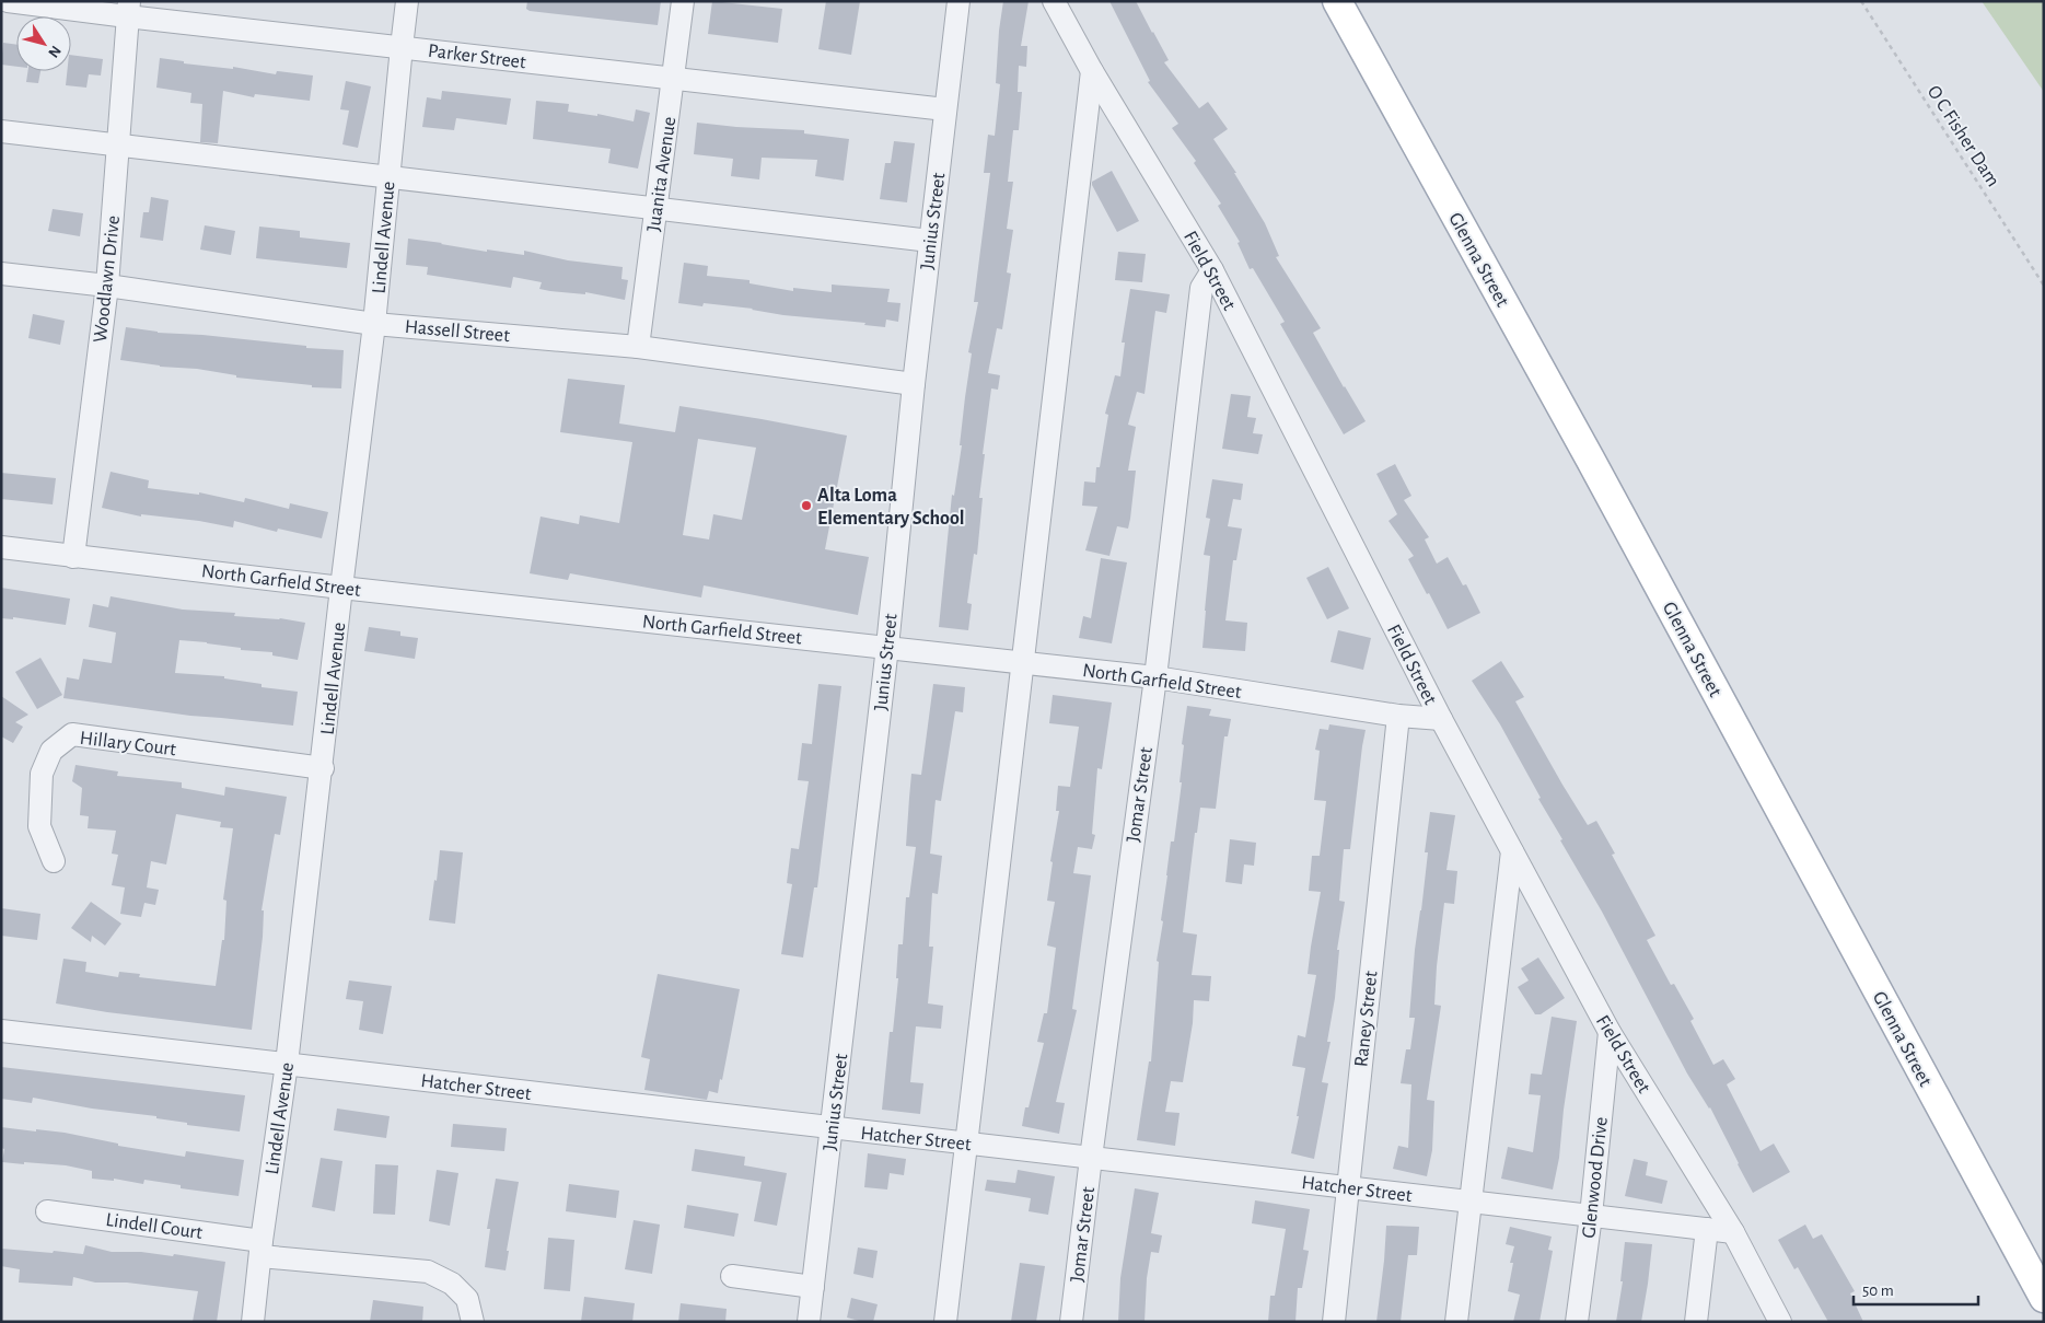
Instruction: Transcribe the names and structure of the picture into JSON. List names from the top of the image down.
{
  "streets": {
    "main road": ["Glenna Street"],
    "street": [
      "Parker Street",
      "Juanita Avenue",
      "Junius Street",
      "Lindell Avenue",
      "Field Street",
      "Woodlawn Drive",
      "Hassell Street",
      "North Garfield Street",
      "Hillary Court",
      "Jomar Street",
      "Raney Street",
      "Hatcher Street",
      "Glenwood Drive",
      "Lindell Court"
    ],
    "path": ["O C Fisher Dam"]
  },
  "crossings": [
    ["Parker Street", "Juanita Avenue"],
    ["Parker Street", "Junius Street"],
    ["Parker Street", "Lindell Avenue"],
    ["Parker Street", "Woodlawn Drive"],
    ["Juanita Avenue", "Hassell Street"],
    ["Junius Street", "Hassell Street"],
    ["Junius Street", "North Garfield Street"],
    ["Junius Street", "Hatcher Street"],
    ["Lindell Avenue", "Hassell Street"],
    ["Lindell Avenue", "North Garfield Street"],
    ["Lindell Avenue", "Hillary Court"],
    ["Lindell Avenue", "Hatcher Street"],
    ["Lindell Avenue", "Lindell Court"],
    ["Field Street", "North Garfield Street"],
    ["Field Street", "Jomar Street"],
    ["Field Street", "Hatcher Street"],
    ["Field Street", "Glenwood Drive"],
    ["Woodlawn Drive", "Hassell Street"],
    ["Woodlawn Drive", "North Garfield Street"],
    ["North Garfield Street", "Jomar Street"],
    ["North Garfield Street", "Raney Street"],
    ["Jomar Street", "Hatcher Street"],
    ["Raney Street", "Hatcher Street"],
    ["Hatcher Street", "Glenwood Drive"]
  ],
  "places": ["Alta Loma Elementary School"],
  "scale_bar": "50 m",
  "north": "bottom right"
}
